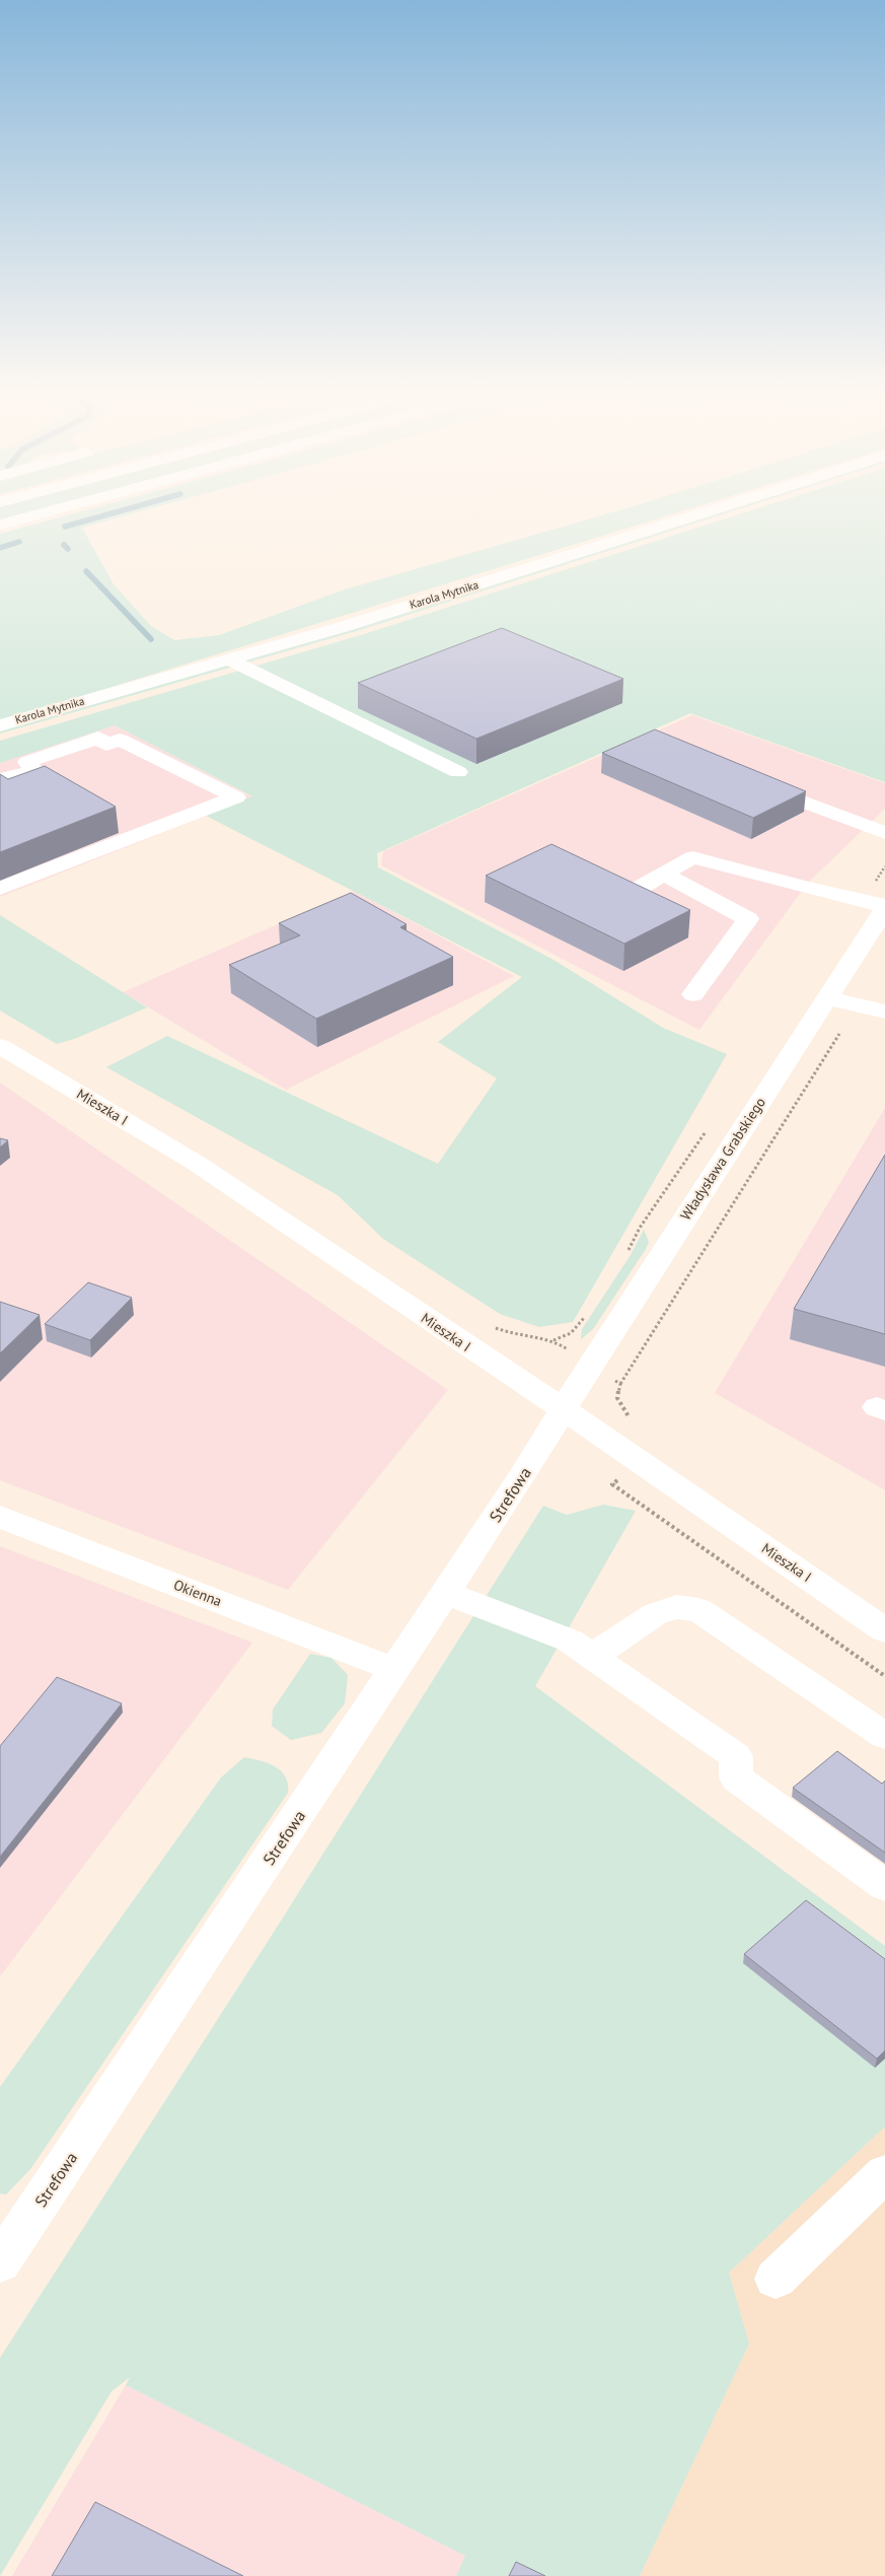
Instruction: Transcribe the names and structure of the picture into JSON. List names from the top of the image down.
{
  "streets": {
    "main road": [
      "Karola Mytnika",
      "Mieszka I",
      "Władysława Grabskiego",
      "Strefowa",
      "Okienna"
    ]
  },
  "crossings": [
    ["Mieszka I", "Władysława Grabskiego"],
    ["Mieszka I", "Strefowa"],
    ["Władysława Grabskiego", "Strefowa"],
    ["Strefowa", "Okienna"]
  ]
}
